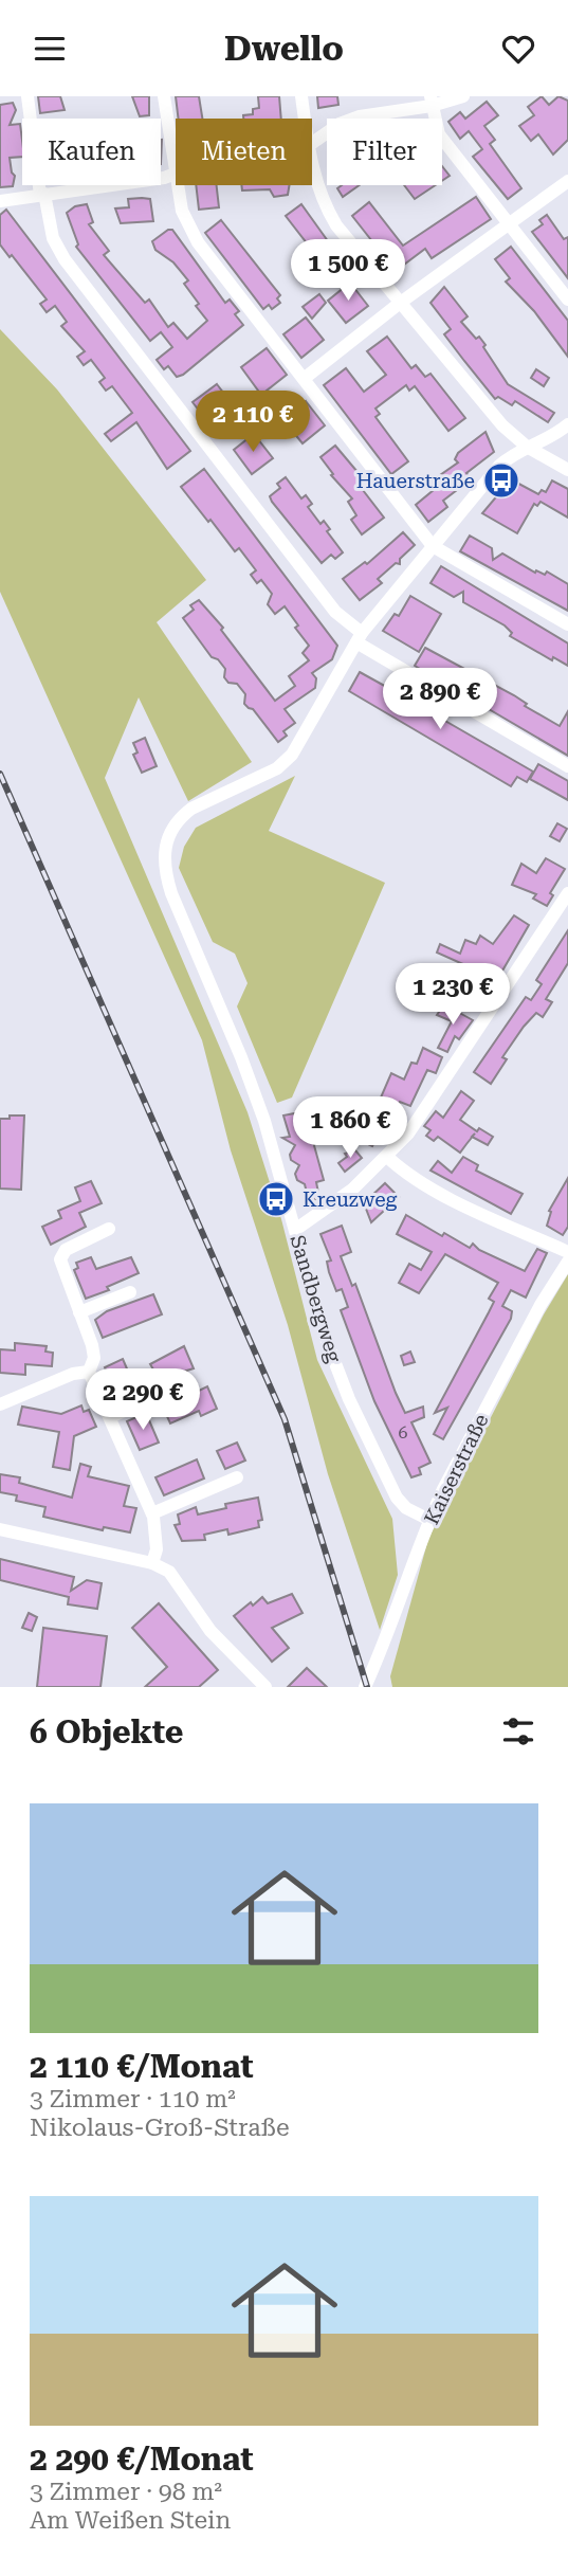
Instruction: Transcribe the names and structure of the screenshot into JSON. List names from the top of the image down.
{
  "streets": {
    "street": ["Sandbergweg", "Kaiserstraße"]
  },
  "crossings": [
    ["Sandbergweg", "Kaiserstraße"]
  ],
  "places": {
    "bus stop": ["Hauerstraße", "Kreuzweg"]
  },
  "house_numbers": ["6"],
  "page": {
    "header": "Dwello",
    "chip": ["Kaufen", "Mieten", "Filter"],
    "price": [
      "1 500 €",
      "2 110 €",
      "2 890 €",
      "1 230 €",
      "1 860 €",
      "2 290 €"
    ],
    "heading": "6 Objekte",
    "list": [
      {
        "name": "2 110 €/Monat",
        "note": "3 Zimmer · 110 m² · Nikolaus-Groß-Straße"
      },
      {
        "name": "2 290 €/Monat",
        "note": "3 Zimmer · 98 m² · Am Weißen Stein"
      }
    ]
  }
}
